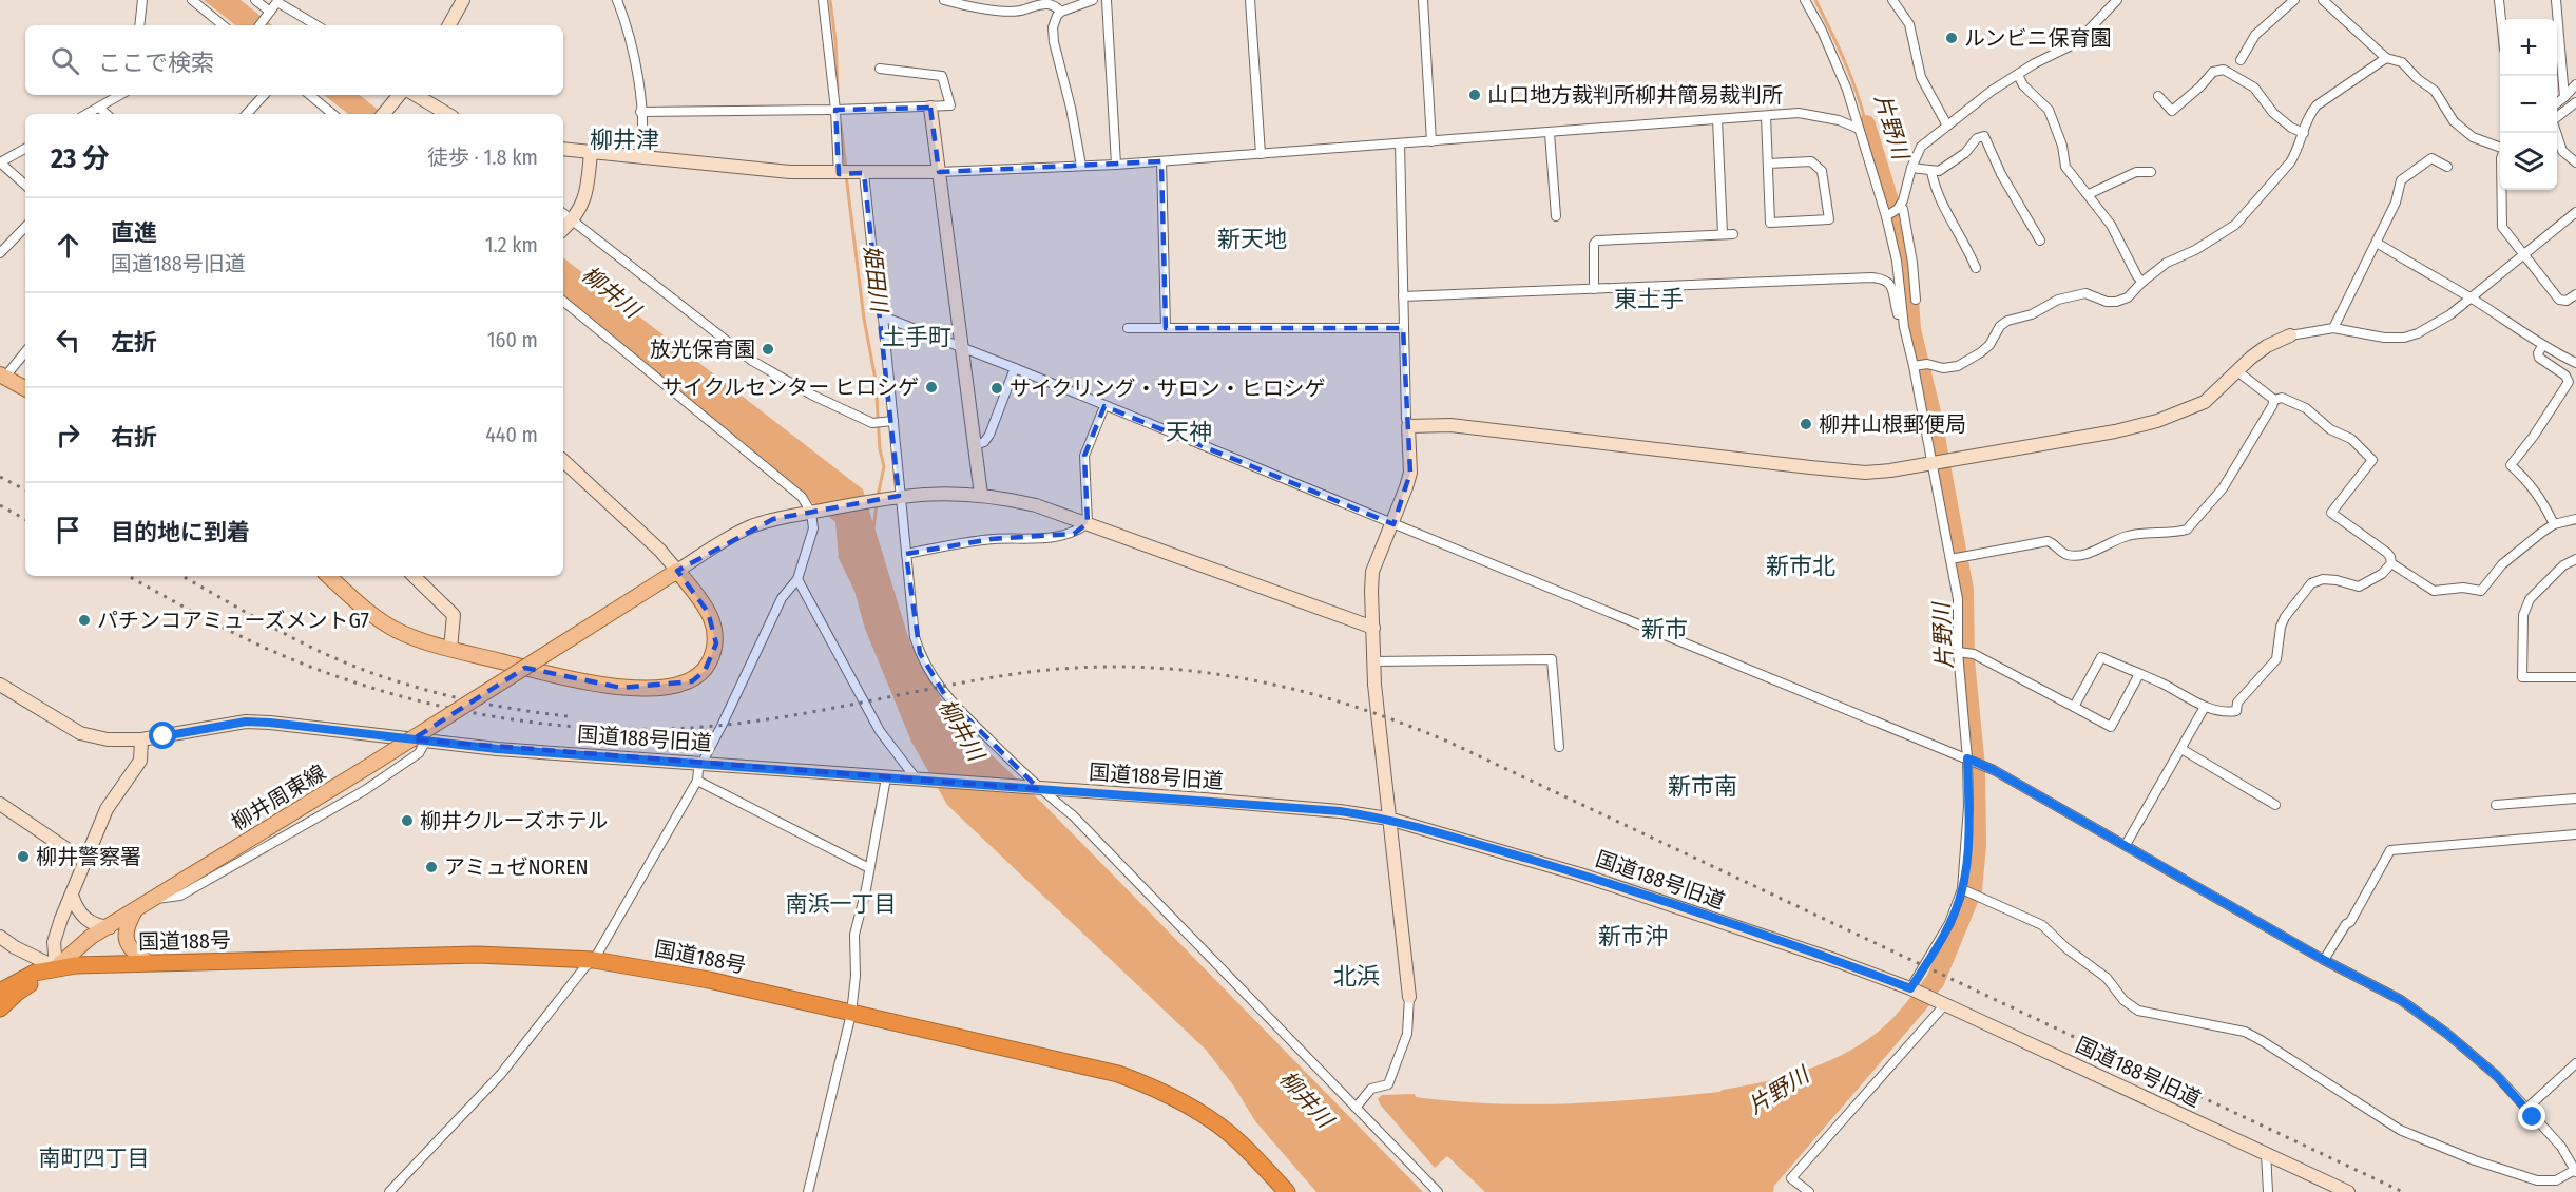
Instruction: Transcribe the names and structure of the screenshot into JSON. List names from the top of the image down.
{
  "streets": {
    "highway": ["国道188号"],
    "main road": ["柳井周東線"],
    "street": ["国道188号旧道"]
  },
  "crossings": [
    ["柳井周東線", "国道188号"]
  ],
  "districts": [
    "柳井津",
    "新天地",
    "東土手",
    "土手町",
    "天神",
    "新市北",
    "新市",
    "新市南",
    "南浜一丁目",
    "新市沖",
    "北浜",
    "南町四丁目"
  ],
  "water": ["片野川", "姫田川", "柳井川"],
  "places": [
    "ルンビニ保育園",
    "山口地方裁判所柳井簡易裁判所",
    "放光保育園",
    "サイクルセンター ヒロシゲ",
    "サイクリング・サロン・ヒロシゲ",
    "柳井山根郵便局",
    "パチンコアミューズメントG7",
    "柳井クルーズホテル",
    "柳井警察署",
    "アミュゼNOREN"
  ],
  "page": {
    "map_buttons": ["+", "−"],
    "search": "ここで検索",
    "heading": ["23 分", "徒歩 · 1.8 km"],
    "list": [
      ["直進", "国道188号旧道", "1.2 km"],
      ["左折", "160 m"],
      ["右折", "440 m"],
      "目的地に到着"
    ]
  }
}
